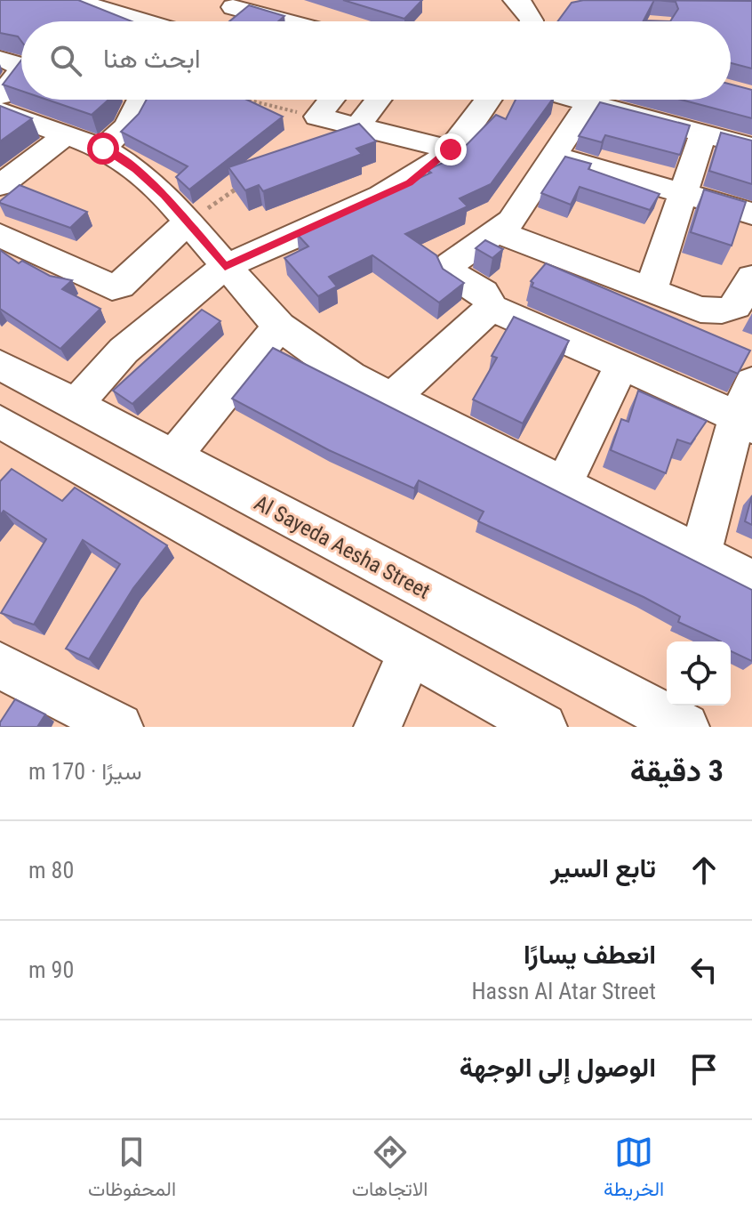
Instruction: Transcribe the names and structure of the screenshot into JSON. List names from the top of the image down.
{
  "streets": {
    "street": ["Al Sayeda Aesha Street"]
  },
  "page": {
    "search": "ابحث هنا",
    "heading": ["3 دقيقة", "سيرًا · 170 m"],
    "list": [
      ["تابع السير", "80 m"],
      ["انعطف يسارًا", "Hassn Al Atar Street", "90 m"],
      "الوصول إلى الوجهة"
    ],
    "nav": ["الخريطة", "الاتجاهات", "المحفوظات"]
  }
}
